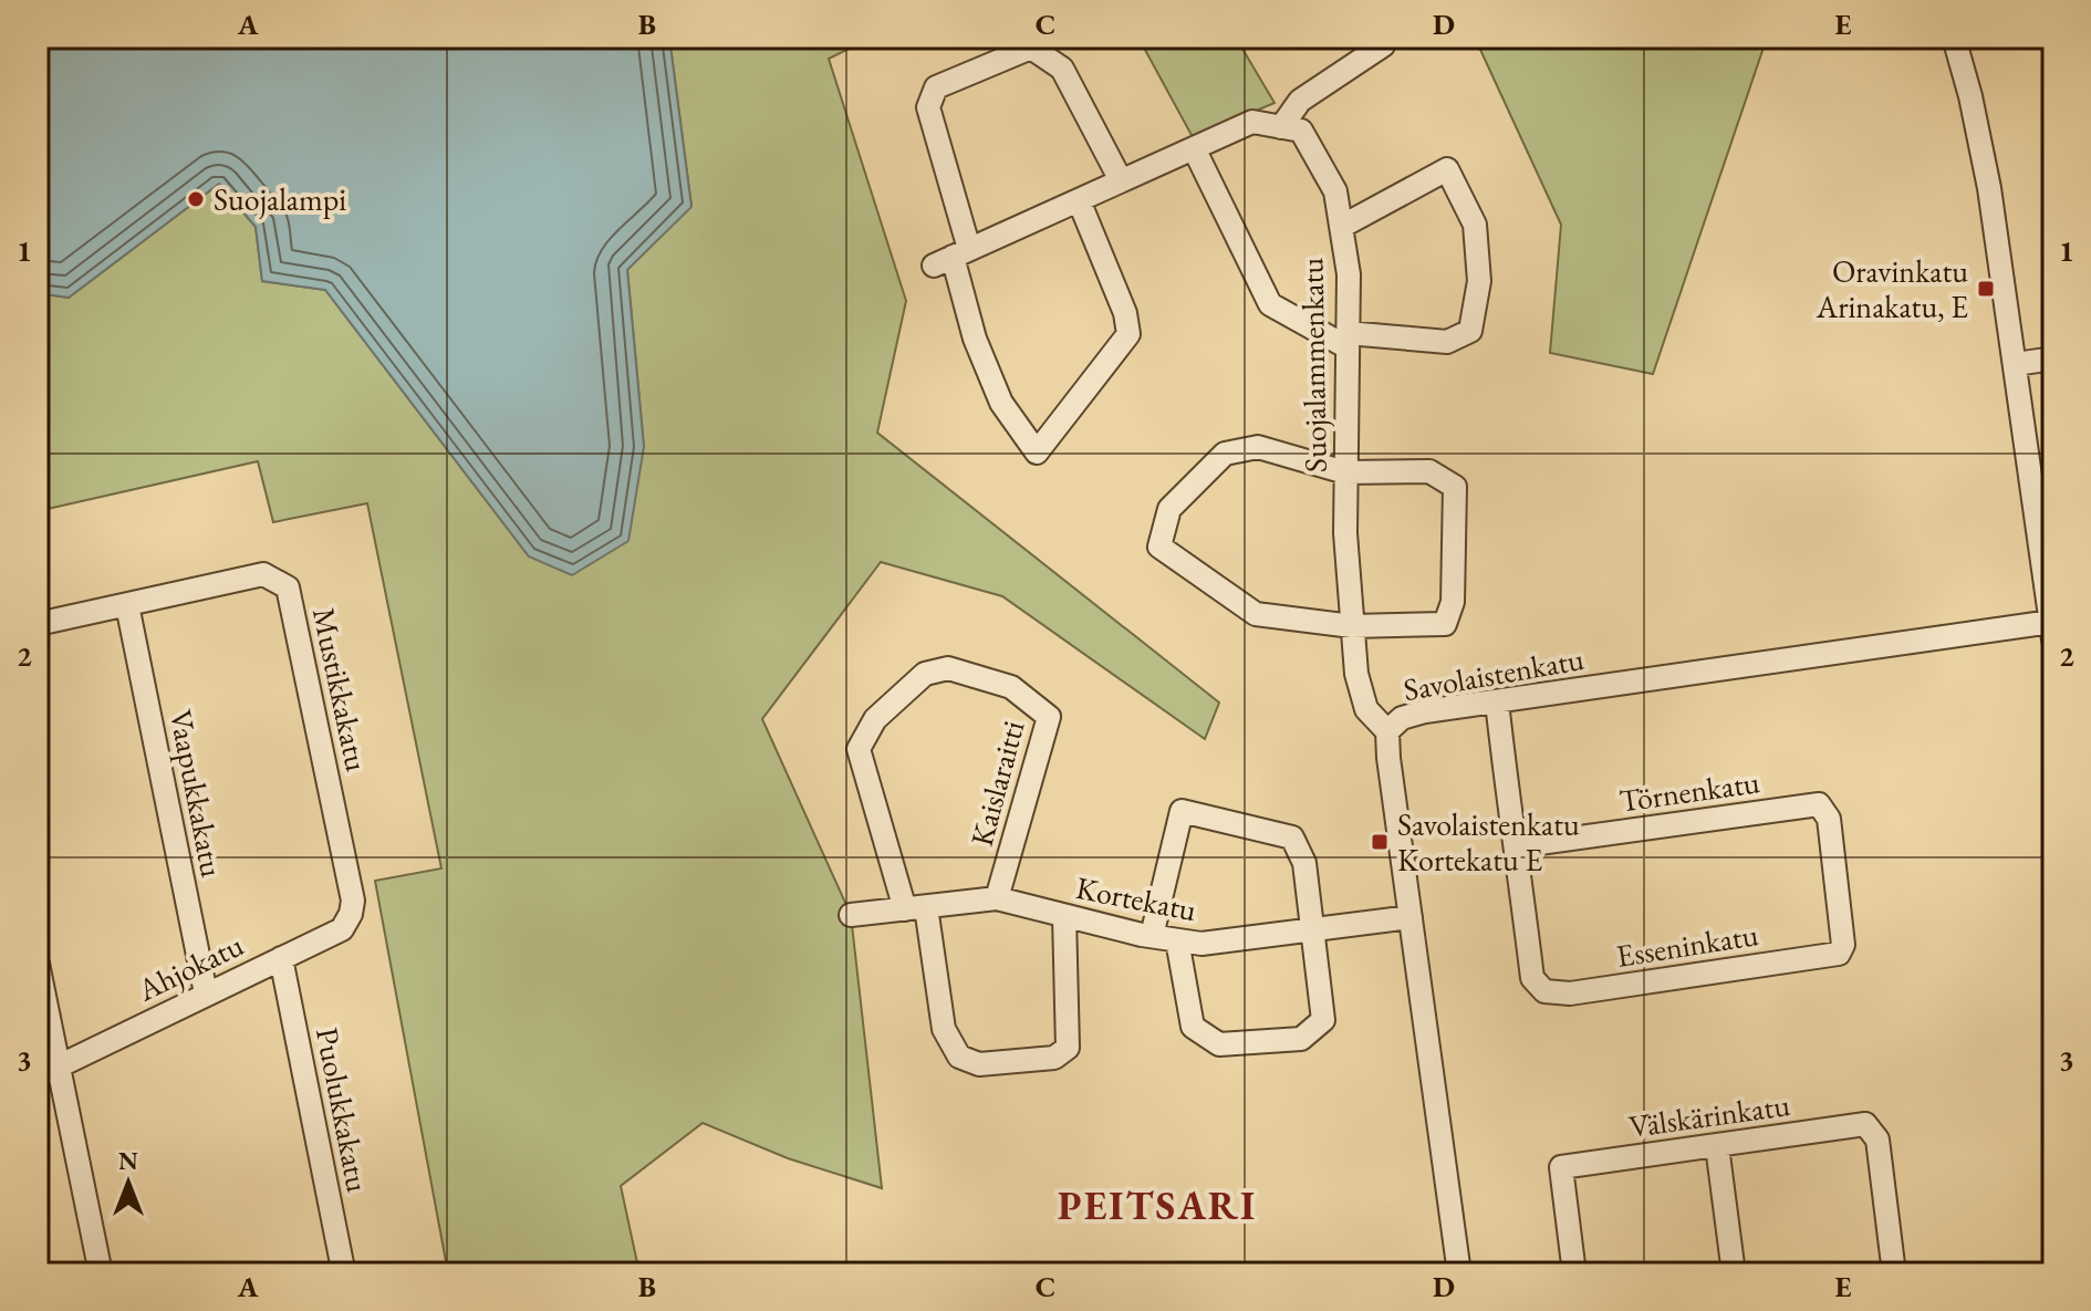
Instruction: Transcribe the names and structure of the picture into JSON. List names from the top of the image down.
{
  "streets": {
    "street": [
      "Suojalammenkatu",
      "Savolaistenkatu",
      "Mustikkakatu",
      "Kaislaraitti",
      "Törnenkatu",
      "Vaapukkakatu",
      "Kortekatu",
      "Esseninkatu",
      "Ahjokatu",
      "Puolukkakatu",
      "Välskärinkatu"
    ]
  },
  "crossings": [
    ["Suojalammenkatu", "Savolaistenkatu"],
    ["Savolaistenkatu", "Kortekatu"],
    ["Mustikkakatu", "Vaapukkakatu"],
    ["Mustikkakatu", "Ahjokatu"],
    ["Kaislaraitti", "Kortekatu"],
    ["Törnenkatu", "Esseninkatu"],
    ["Vaapukkakatu", "Ahjokatu"],
    ["Ahjokatu", "Puolukkakatu"]
  ],
  "districts": ["PEITSARI"],
  "places": {
    "other": ["Suojalampi"],
    "transit": ["Oravinkatu Arinakatu, E", "Savolaistenkatu Kortekatu E"]
  },
  "north": "top",
  "grid": {
    "columns": [
      "A",
      "B",
      "C",
      "D",
      "E"
    ],
    "rows": ["1", "2", "3"]
  }
}
